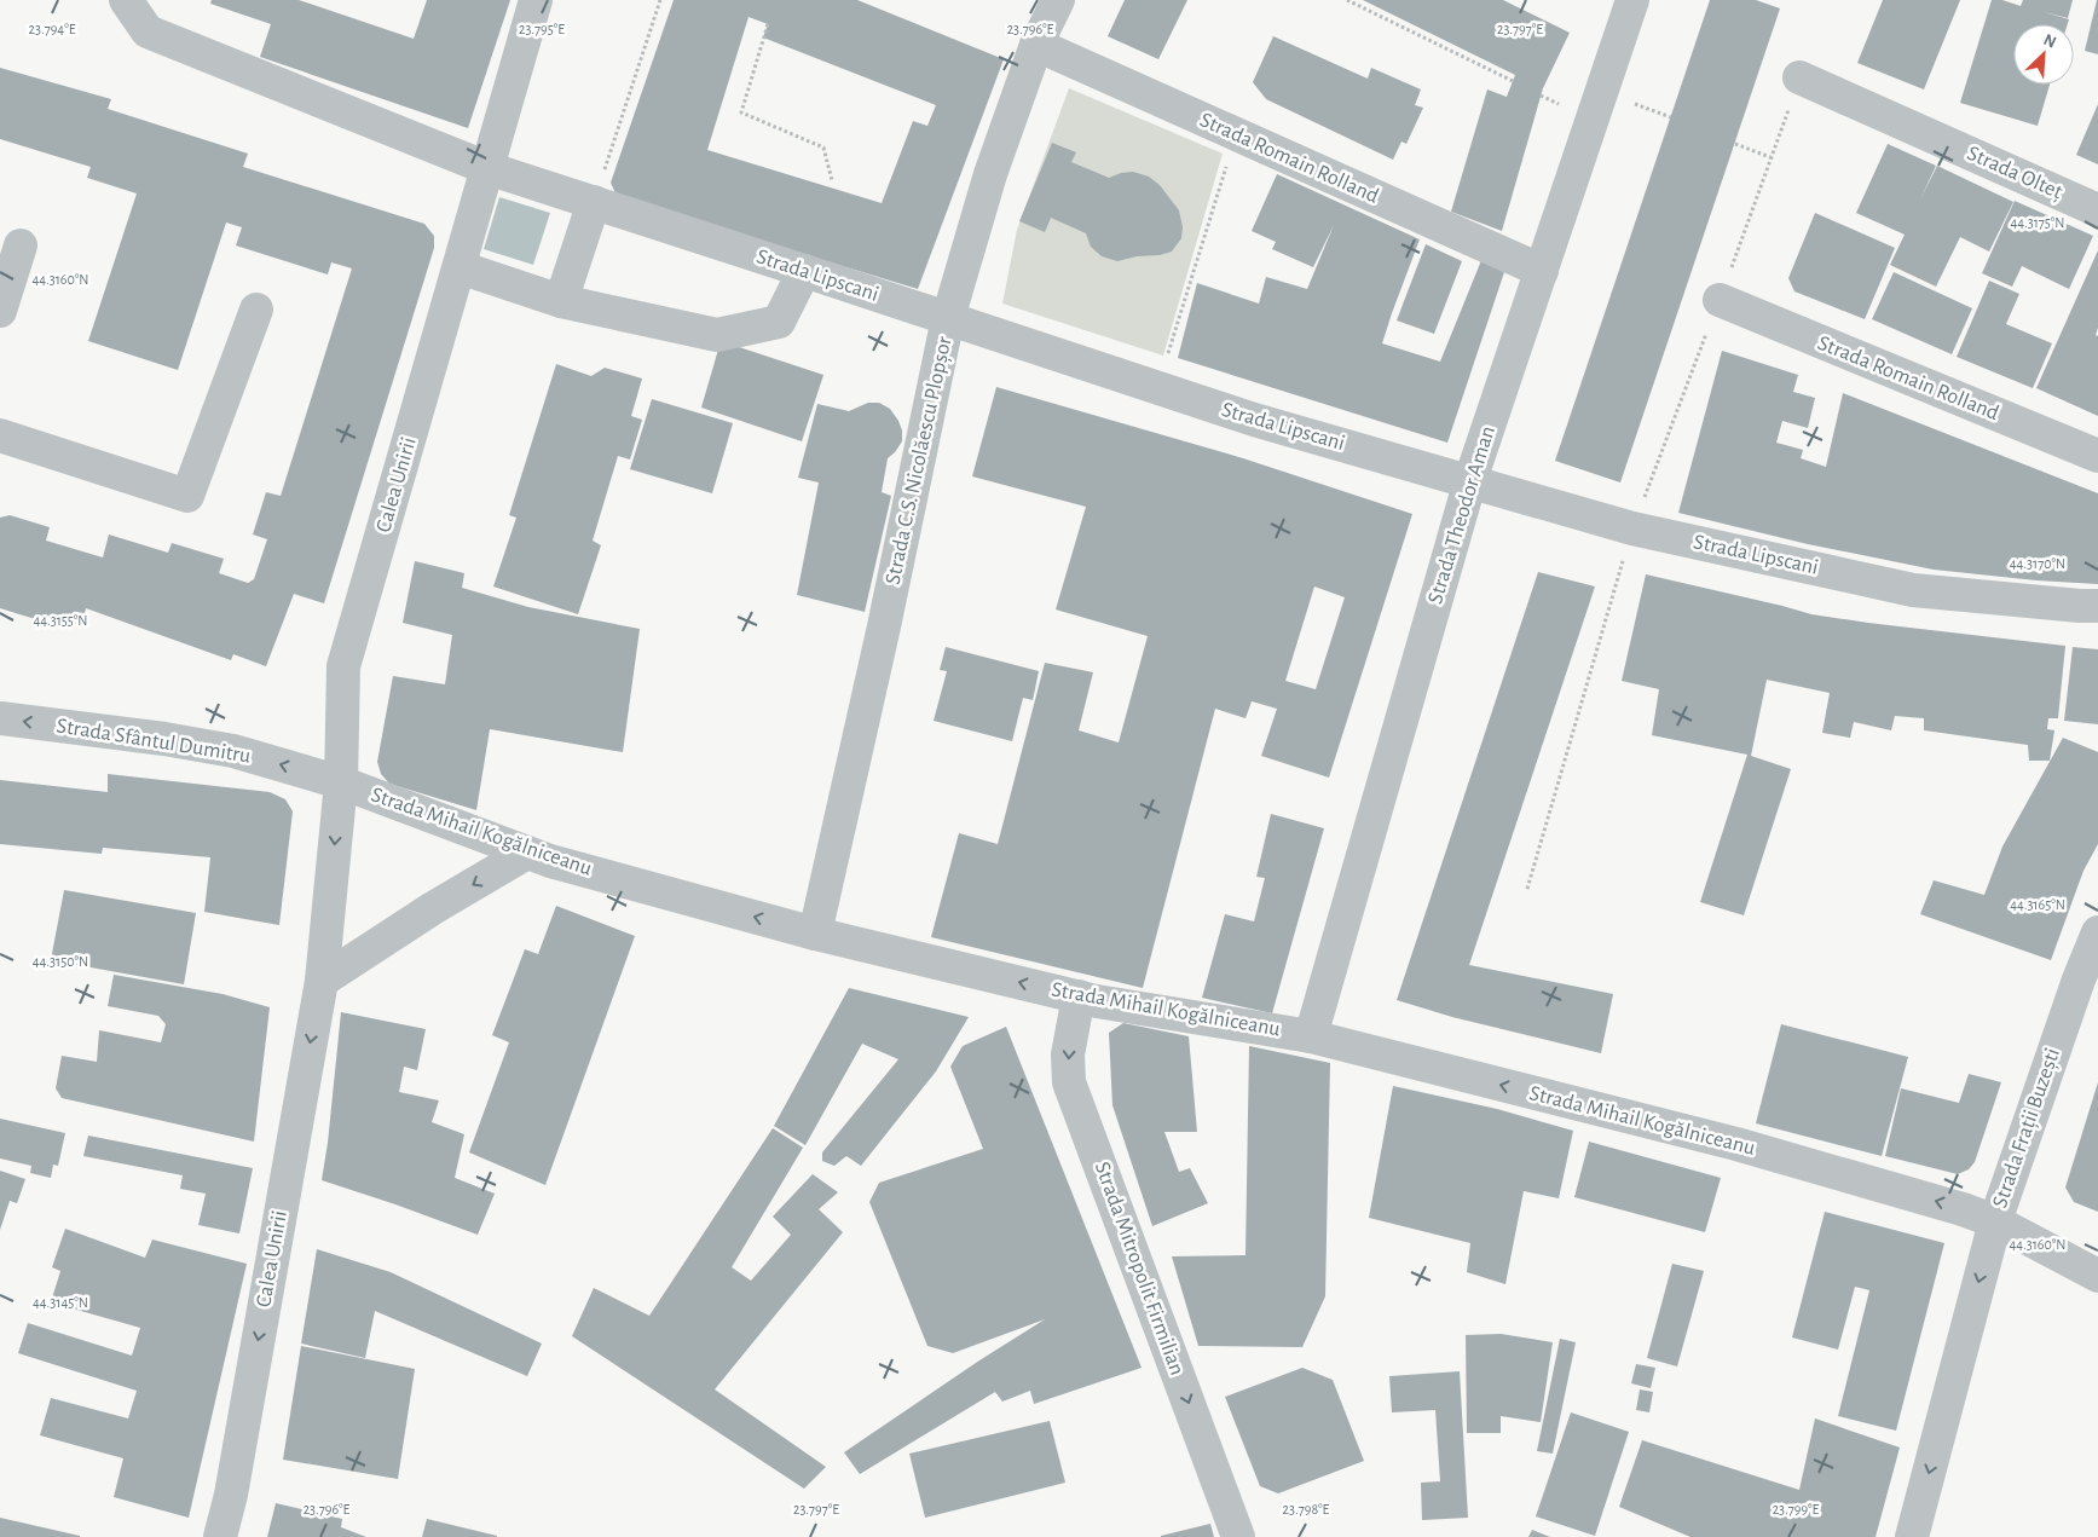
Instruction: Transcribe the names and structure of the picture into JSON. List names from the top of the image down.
{
  "streets": {
    "street": [
      "Strada Romain Rolland",
      "Strada Olteț",
      "Strada Lipscani",
      "Strada C.S. Nicolăescu Plopșor",
      "Calea Unirii",
      "Strada Theodor Aman",
      "Strada Sfântul Dumitru",
      "Strada Mihail Kogălniceanu",
      "Strada Frații Buzești",
      "Strada Mitropolit Firmilian"
    ]
  },
  "crossings": [
    ["Strada Romain Rolland", "Strada C.S. Nicolăescu Plopșor"],
    ["Strada Romain Rolland", "Strada Theodor Aman"],
    ["Strada Lipscani", "Strada C.S. Nicolăescu Plopșor"],
    ["Strada Lipscani", "Calea Unirii"],
    ["Strada Lipscani", "Strada Theodor Aman"],
    ["Strada C.S. Nicolăescu Plopșor", "Strada Mihail Kogălniceanu"],
    ["Calea Unirii", "Strada Sfântul Dumitru"],
    ["Calea Unirii", "Strada Mihail Kogălniceanu"],
    ["Strada Theodor Aman", "Strada Mihail Kogălniceanu"],
    ["Strada Sfântul Dumitru", "Strada Mihail Kogălniceanu"],
    ["Strada Mihail Kogălniceanu", "Strada Frații Buzești"],
    ["Strada Mihail Kogălniceanu", "Strada Mitropolit Firmilian"]
  ],
  "one_way": [
    "Calea Unirii",
    "Strada Sfântul Dumitru",
    "Strada Mihail Kogălniceanu",
    "Strada Frații Buzești",
    "Strada Mitropolit Firmilian"
  ],
  "north": "top right",
  "coordinates": [
    "23.794°E",
    "23.795°E",
    "23.796°E",
    "23.797°E",
    "44.3175°N",
    "44.3160°N",
    "44.3170°N",
    "44.3155°N",
    "44.3165°N",
    "44.3150°N",
    "44.3145°N",
    "23.798°E",
    "23.799°E"
  ]
}
